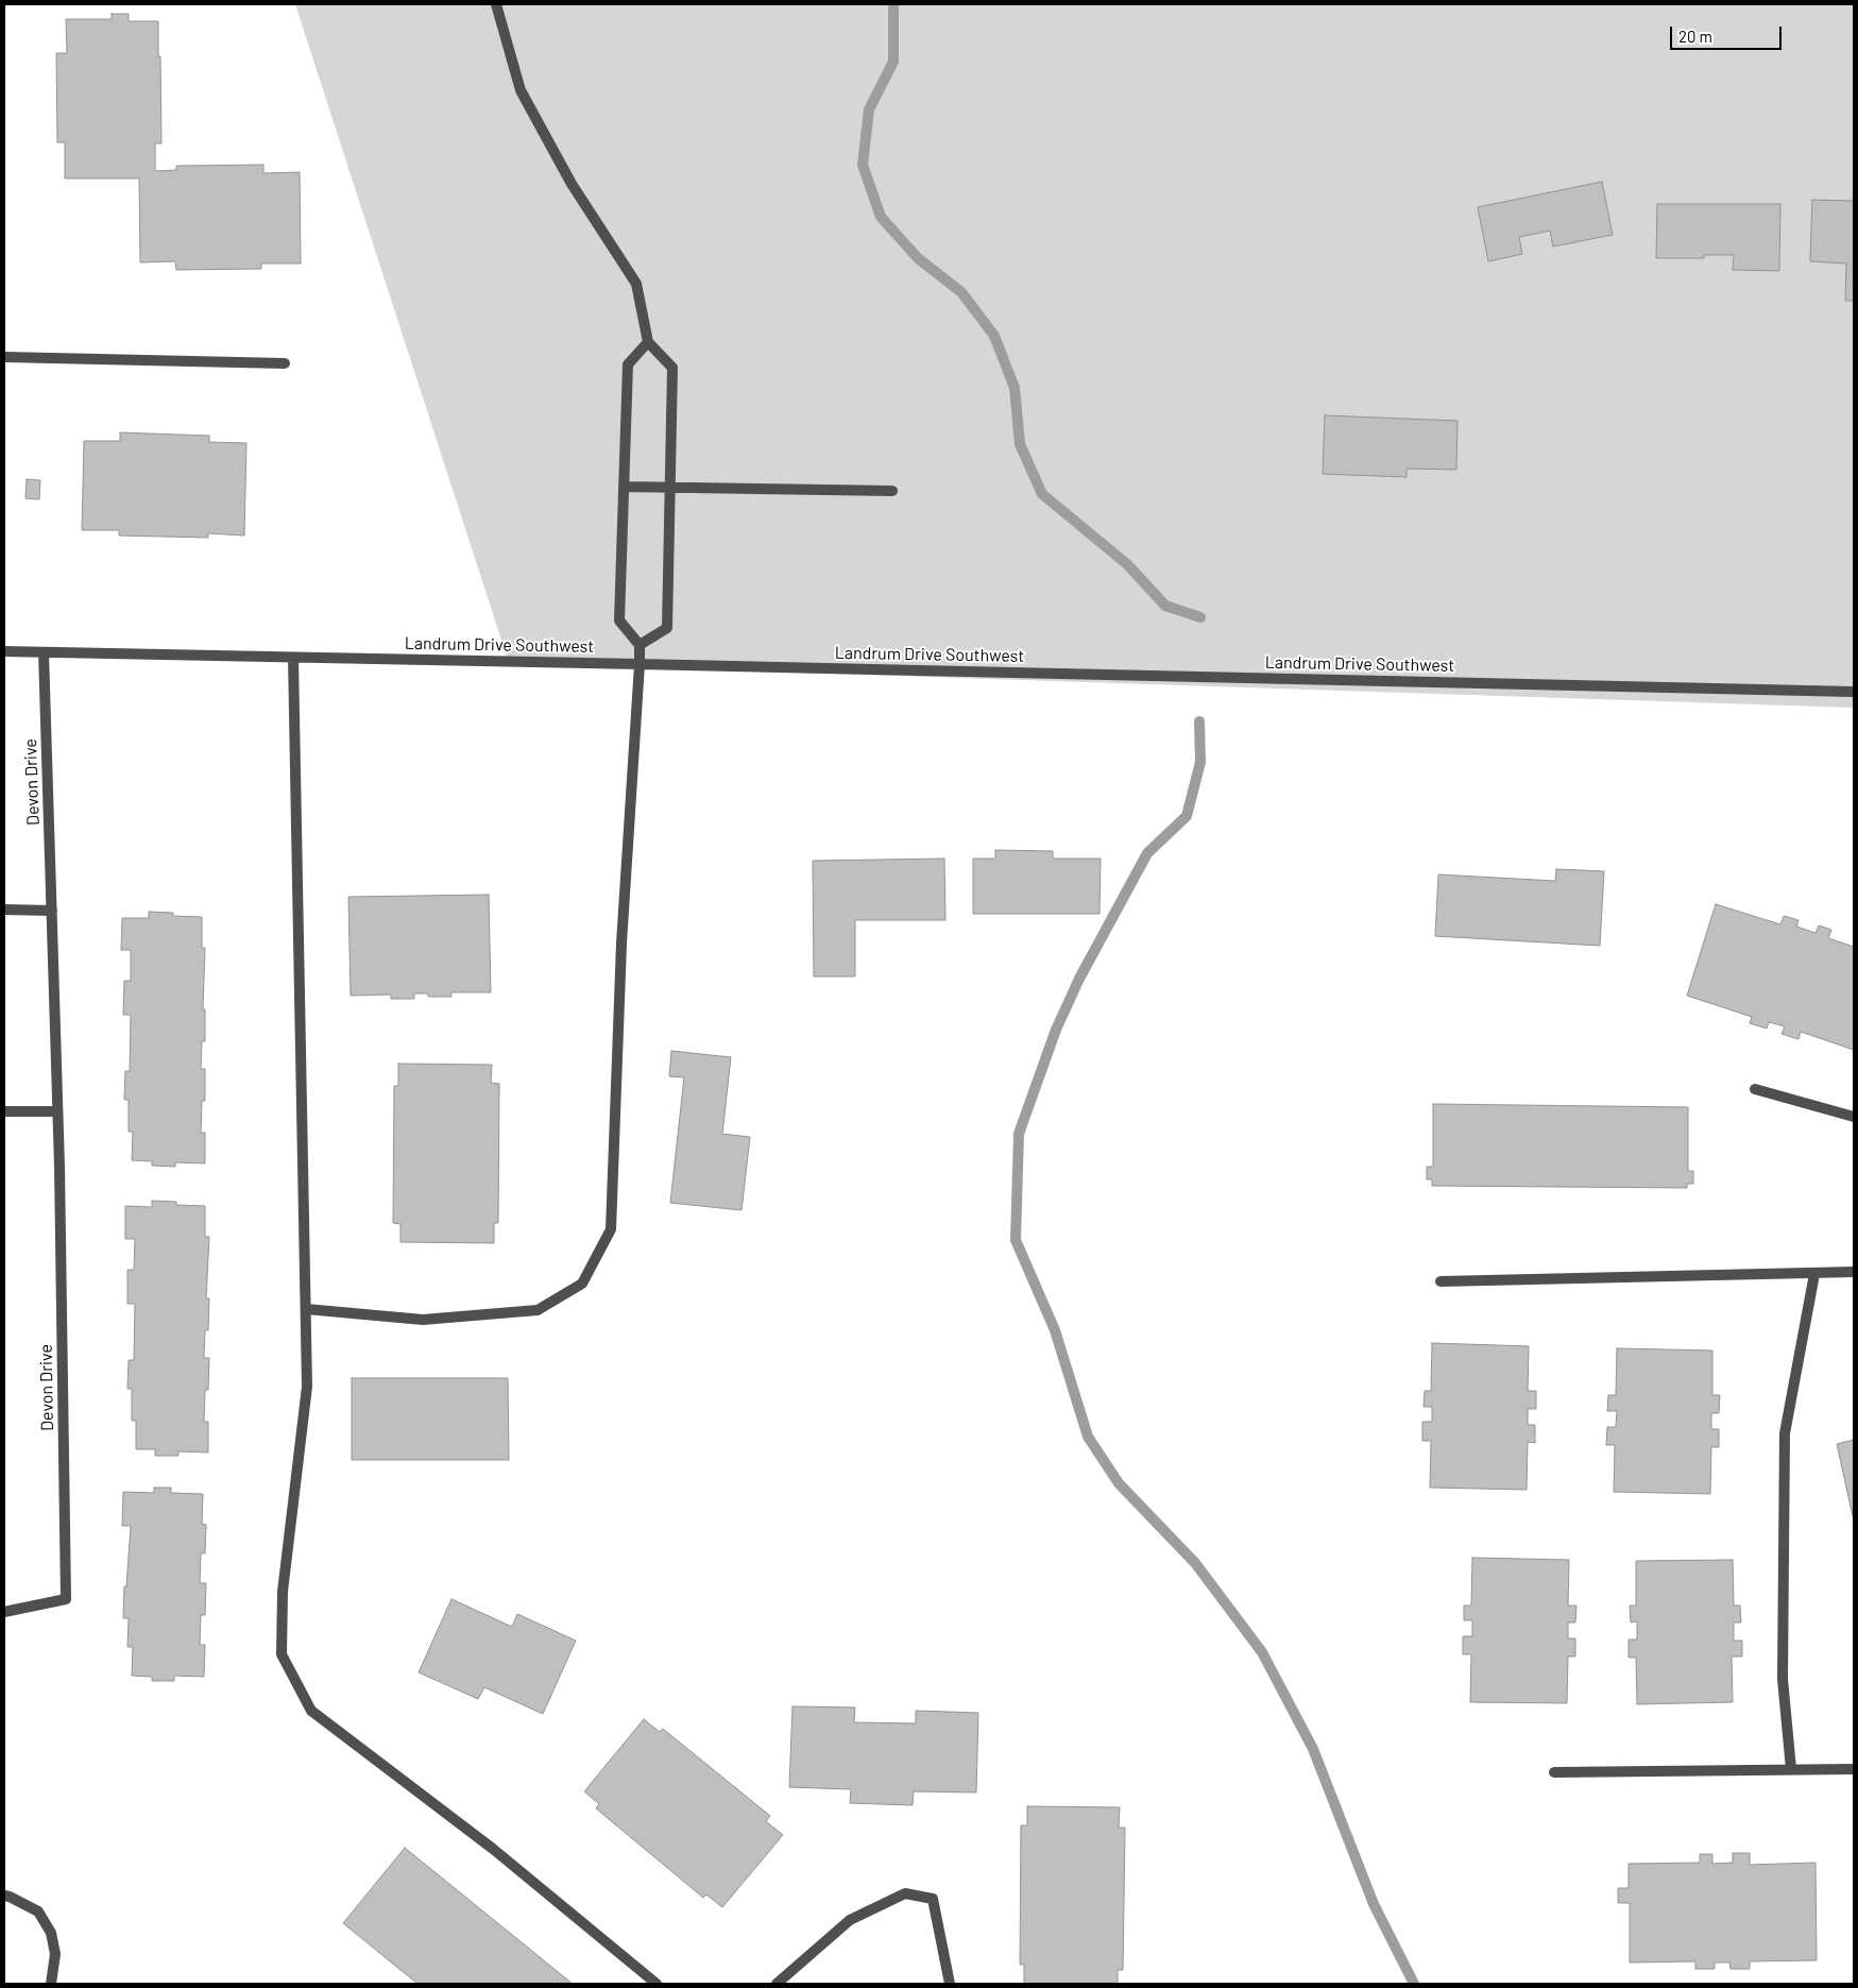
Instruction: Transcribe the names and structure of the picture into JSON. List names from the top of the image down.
{
  "streets": {
    "street": ["Landrum Drive Southwest", "Devon Drive"]
  },
  "crossings": [
    ["Landrum Drive Southwest", "Devon Drive"]
  ],
  "scale_bar": "20 m"
}
